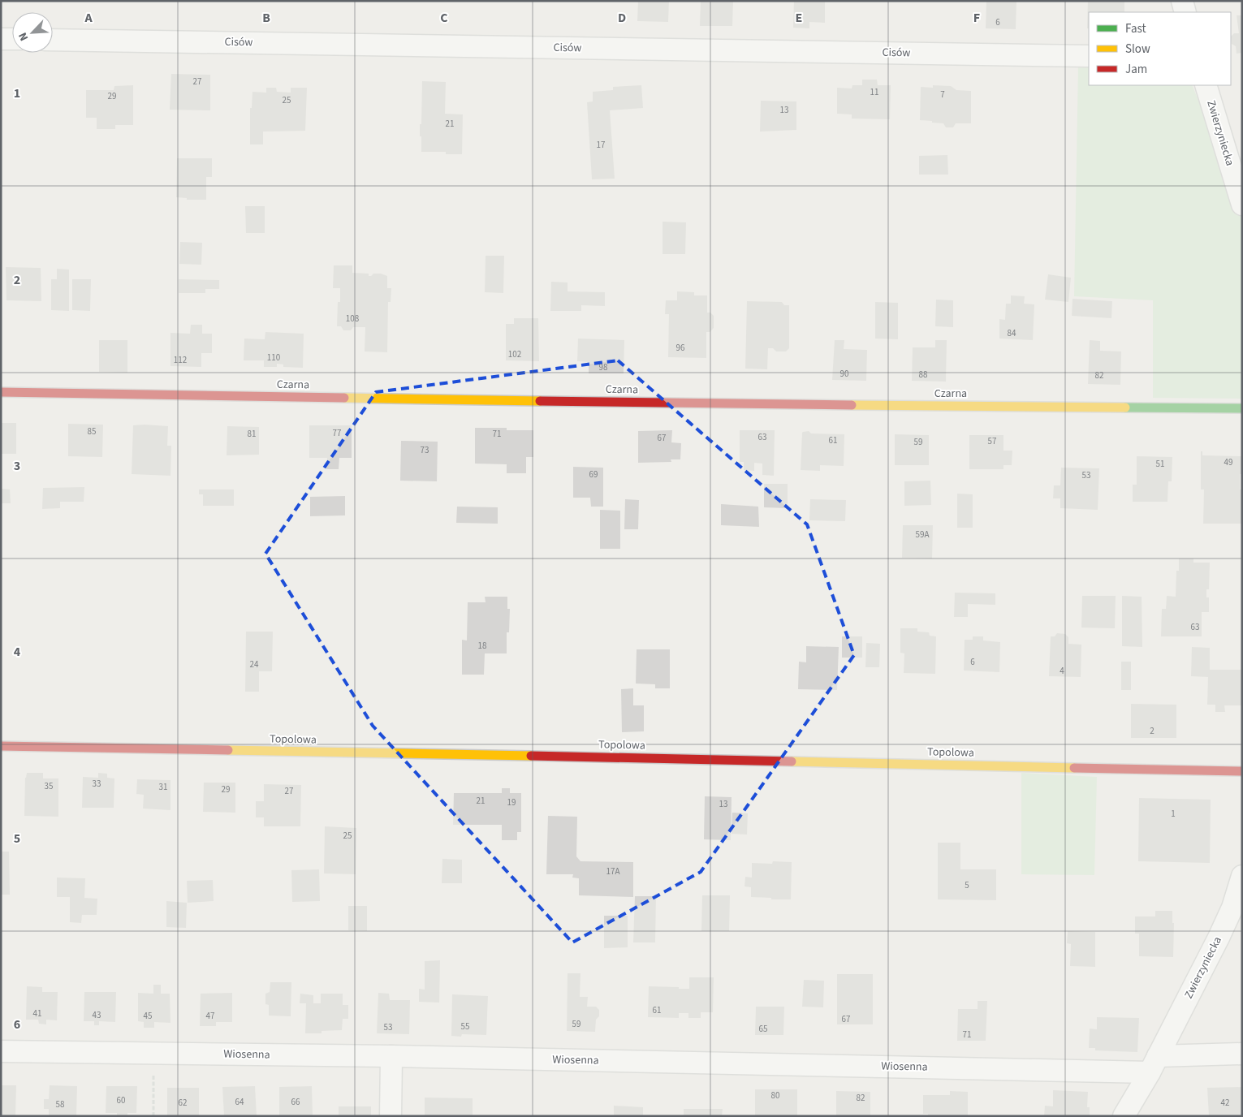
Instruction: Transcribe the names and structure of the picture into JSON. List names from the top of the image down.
{
  "streets": {
    "street": [
      "Cisów",
      "Zwierzyniecka",
      "Czarna",
      "Topolowa",
      "Wiosenna"
    ]
  },
  "crossings": [
    ["Zwierzyniecka", "Wiosenna"]
  ],
  "house_numbers": [
    "6",
    "27",
    "11",
    "7",
    "29",
    "25",
    "13",
    "21",
    "17",
    "108",
    "84",
    "96",
    "102",
    "110",
    "112",
    "98",
    "90",
    "88",
    "82",
    "85",
    "77",
    "81",
    "71",
    "63",
    "67",
    "61",
    "57",
    "59",
    "73",
    "49",
    "51",
    "69",
    "53",
    "59A",
    "63",
    "18",
    "6",
    "24",
    "4",
    "2",
    "33",
    "35",
    "31",
    "29",
    "27",
    "21",
    "19",
    "13",
    "1",
    "25",
    "17A",
    "5",
    "61",
    "41",
    "43",
    "45",
    "47",
    "67",
    "59",
    "55",
    "53",
    "65",
    "71",
    "80",
    "82",
    "60",
    "64",
    "66",
    "62",
    "42",
    "58"
  ],
  "legend": ["Fast", "Slow", "Jam"],
  "north": "bottom left",
  "grid": {
    "columns": [
      "A",
      "B",
      "C",
      "D",
      "E",
      "F"
    ],
    "rows": [
      "1",
      "2",
      "3",
      "4",
      "5",
      "6"
    ]
  }
}
